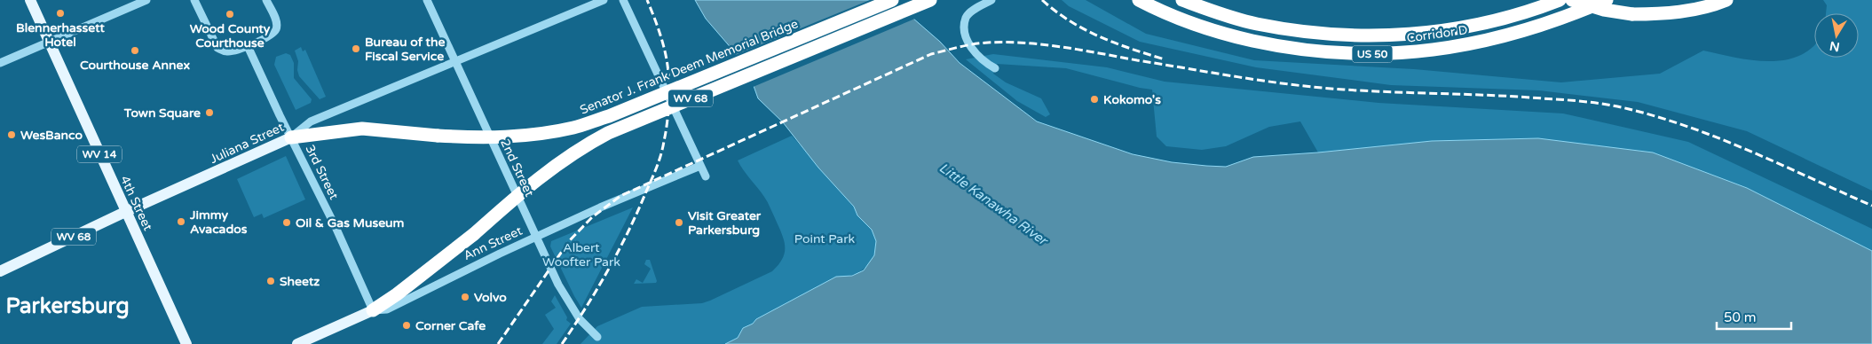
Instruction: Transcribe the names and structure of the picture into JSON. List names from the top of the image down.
{
  "streets": {
    "highway": [
      "Corridor D",
      "US 50",
      "Senator J. Frank Deem Memorial Bridge",
      "WV 68"
    ],
    "main road": [
      "Juliana Street",
      "WV 14",
      "4th Street",
      "Ann Street"
    ],
    "street": ["2nd Street", "3rd Street"]
  },
  "crossings": [
    ["Senator J. Frank Deem Memorial Bridge", "Juliana Street"],
    ["Senator J. Frank Deem Memorial Bridge", "3rd Street"],
    ["WV 68", "3rd Street"],
    ["WV 68", "Ann Street"],
    ["Juliana Street", "2nd Street"],
    ["Juliana Street", "3rd Street"],
    ["Juliana Street", "4th Street"],
    ["2nd Street", "Ann Street"],
    ["3rd Street", "Ann Street"]
  ],
  "districts": ["Parkersburg"],
  "water": ["Little Kanawha River"],
  "parks": ["Point Park", "Albert Woofter Park"],
  "places": [
    "Blennerhassett Hotel",
    "Wood County Courthouse",
    "Bureau of the Fiscal Service",
    "Courthouse Annex",
    "Kokomo's",
    "Town Square",
    "WesBanco",
    "Jimmy Avacados",
    "Oil & Gas Museum",
    "Visit Greater Parkersburg",
    "Sheetz",
    "Volvo",
    "Corner Cafe"
  ],
  "scale_bar": "50 m",
  "north": "bottom"
}
